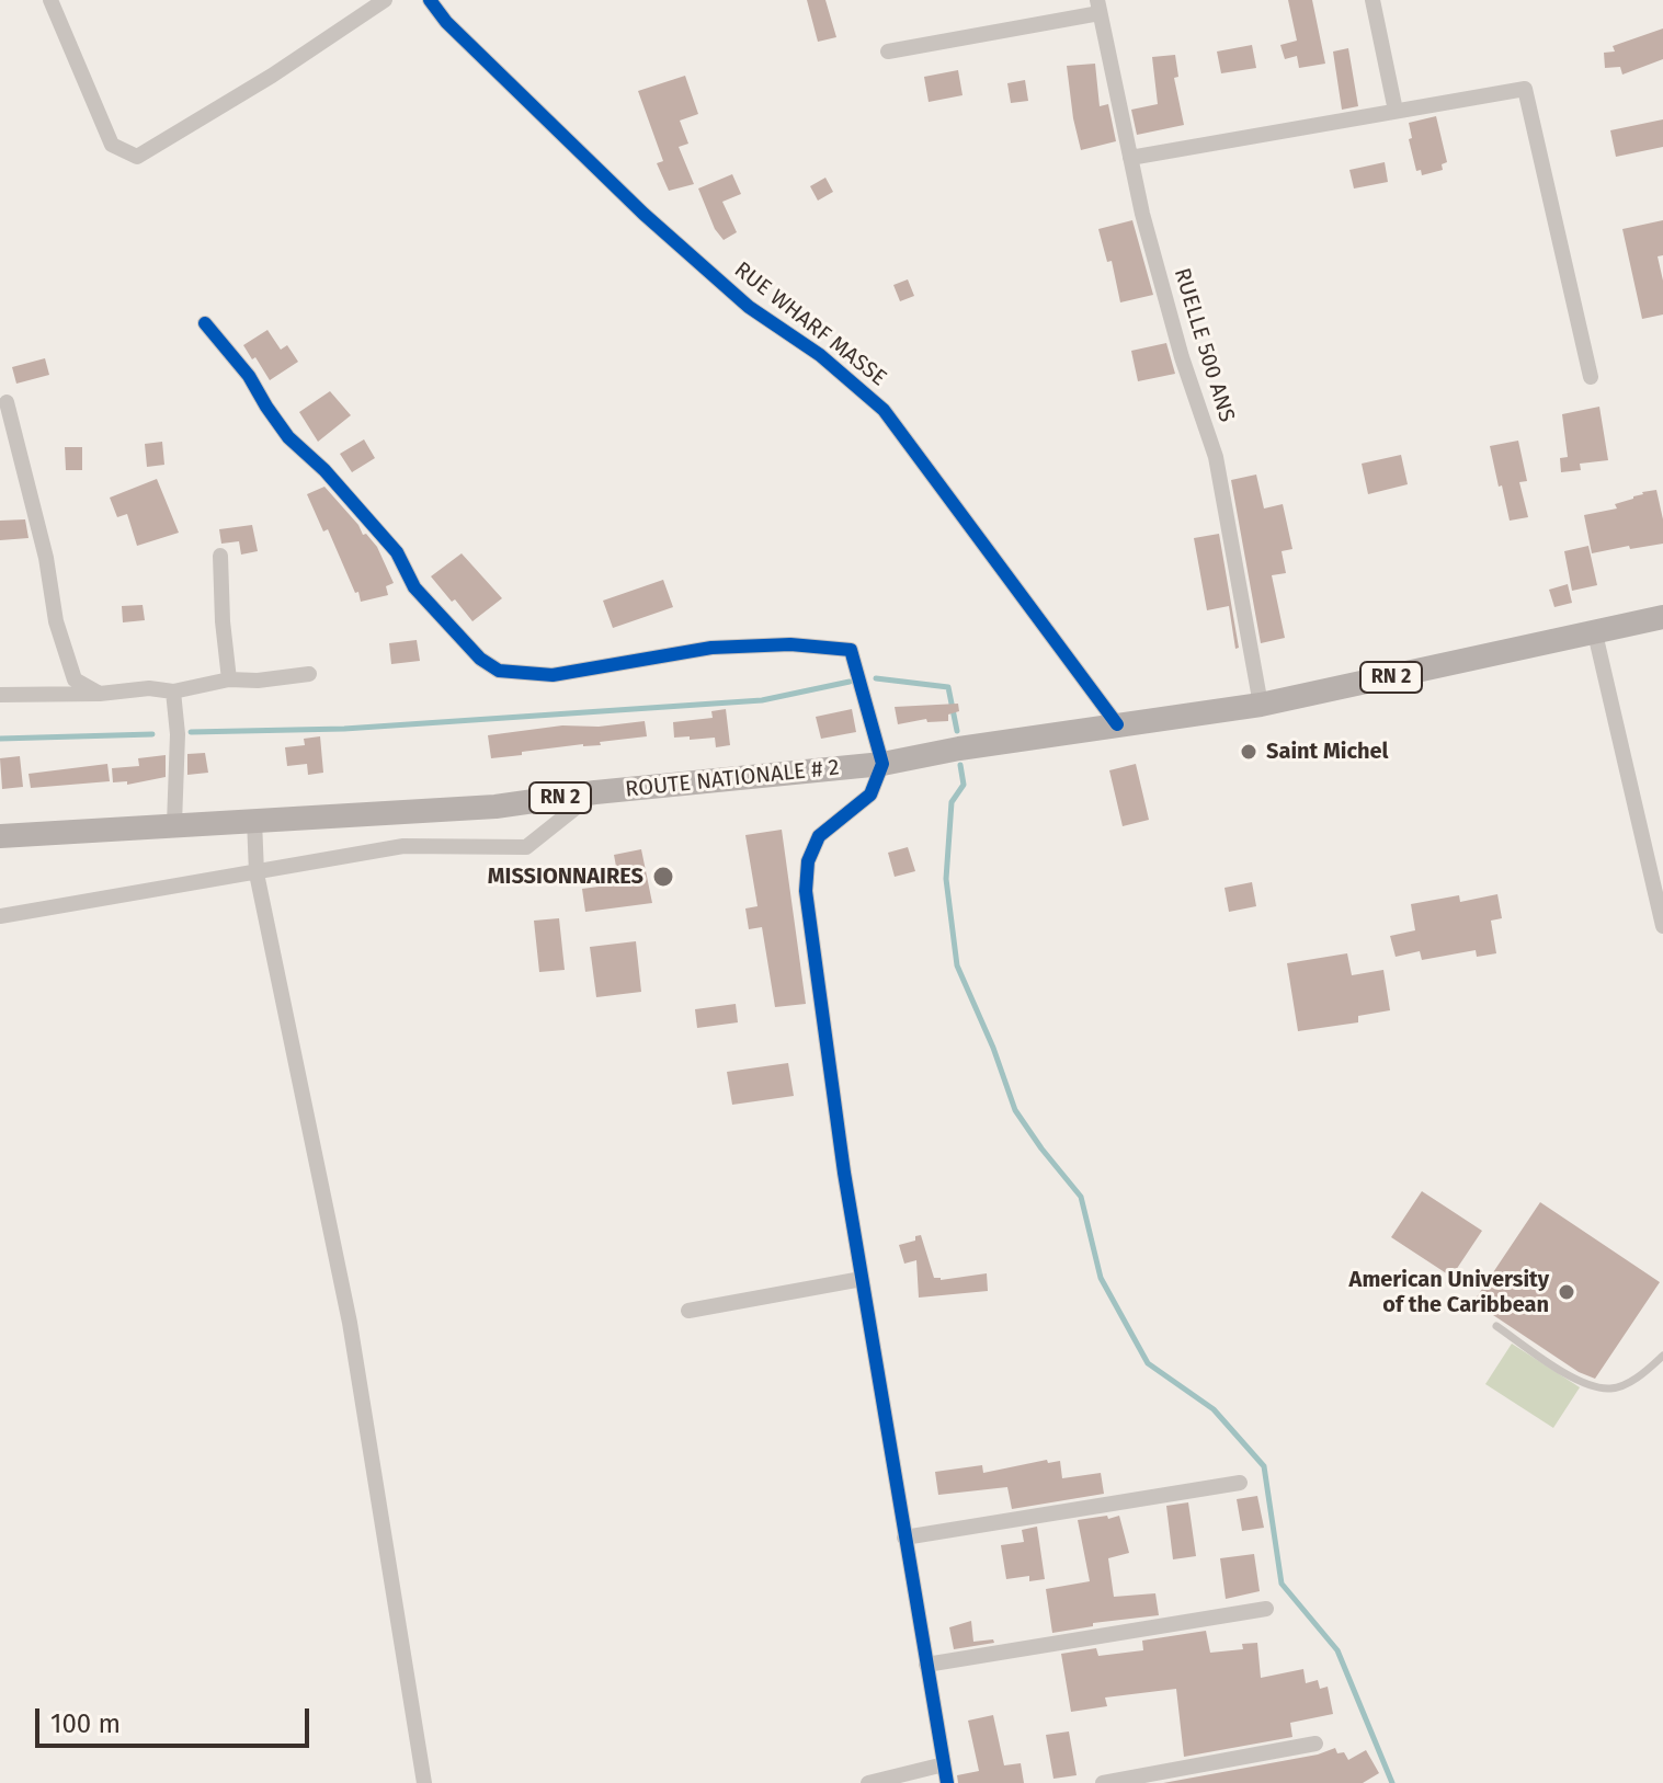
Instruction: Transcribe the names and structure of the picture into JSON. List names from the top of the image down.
{
  "streets": {
    "main road": ["RN 2", "ROUTE NATIONALE # 2"],
    "street": ["RUE WHARF MASSE", "RUELLE 500 ANS"]
  },
  "crossings": [
    ["RUE WHARF MASSE", "ROUTE NATIONALE # 2"],
    ["RUELLE 500 ANS", "ROUTE NATIONALE # 2"]
  ],
  "places": ["Saint Michel", "MISSIONNAIRES", "American University of the Caribbean"],
  "scale_bar": "100 m"
}
